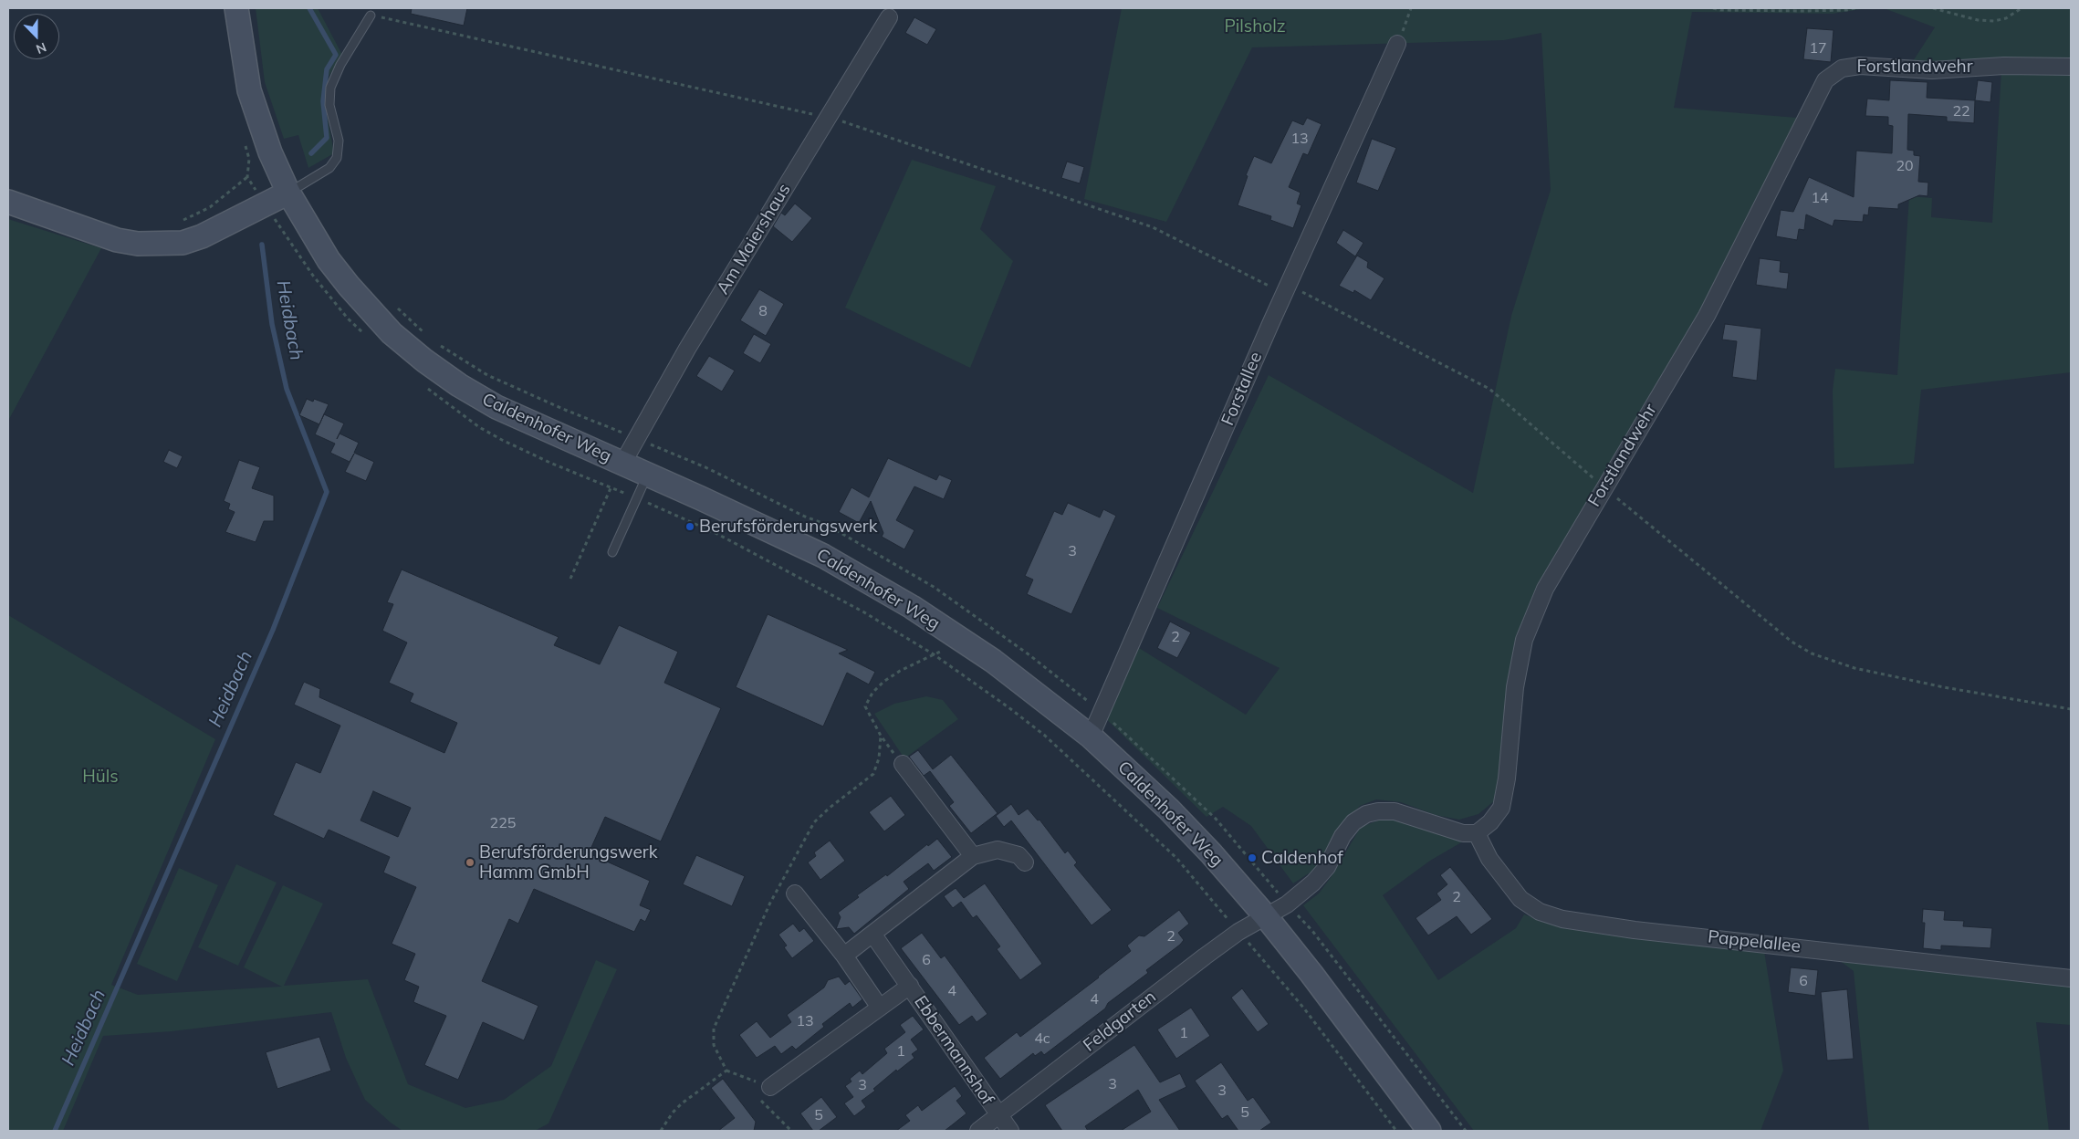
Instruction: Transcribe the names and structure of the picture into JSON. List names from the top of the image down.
{
  "streets": {
    "main road": ["Caldenhofer Weg"],
    "street": [
      "Forstlandwehr",
      "Am Maiershaus",
      "Forstallee",
      "Pappelallee",
      "Feldgarten",
      "Ebbermannshof"
    ]
  },
  "crossings": [
    ["Forstlandwehr", "Pappelallee"],
    ["Am Maiershaus", "Caldenhofer Weg"],
    ["Forstallee", "Caldenhofer Weg"],
    ["Caldenhofer Weg", "Feldgarten"],
    ["Feldgarten", "Ebbermannshof"]
  ],
  "water": ["Heidbach"],
  "parks": ["Pilsholz", "Hüls"],
  "places": ["Berufsförderungswerk", "Caldenhof", "Berufsförderungswerk Hamm GmbH"],
  "house_numbers": [
    "17",
    "22",
    "13",
    "20",
    "14",
    "8",
    "3",
    "2",
    "225",
    "2",
    "2",
    "6",
    "6",
    "4",
    "4",
    "13",
    "1",
    "4c",
    "1",
    "3",
    "3",
    "3",
    "5",
    "5"
  ],
  "north": "bottom"
}
